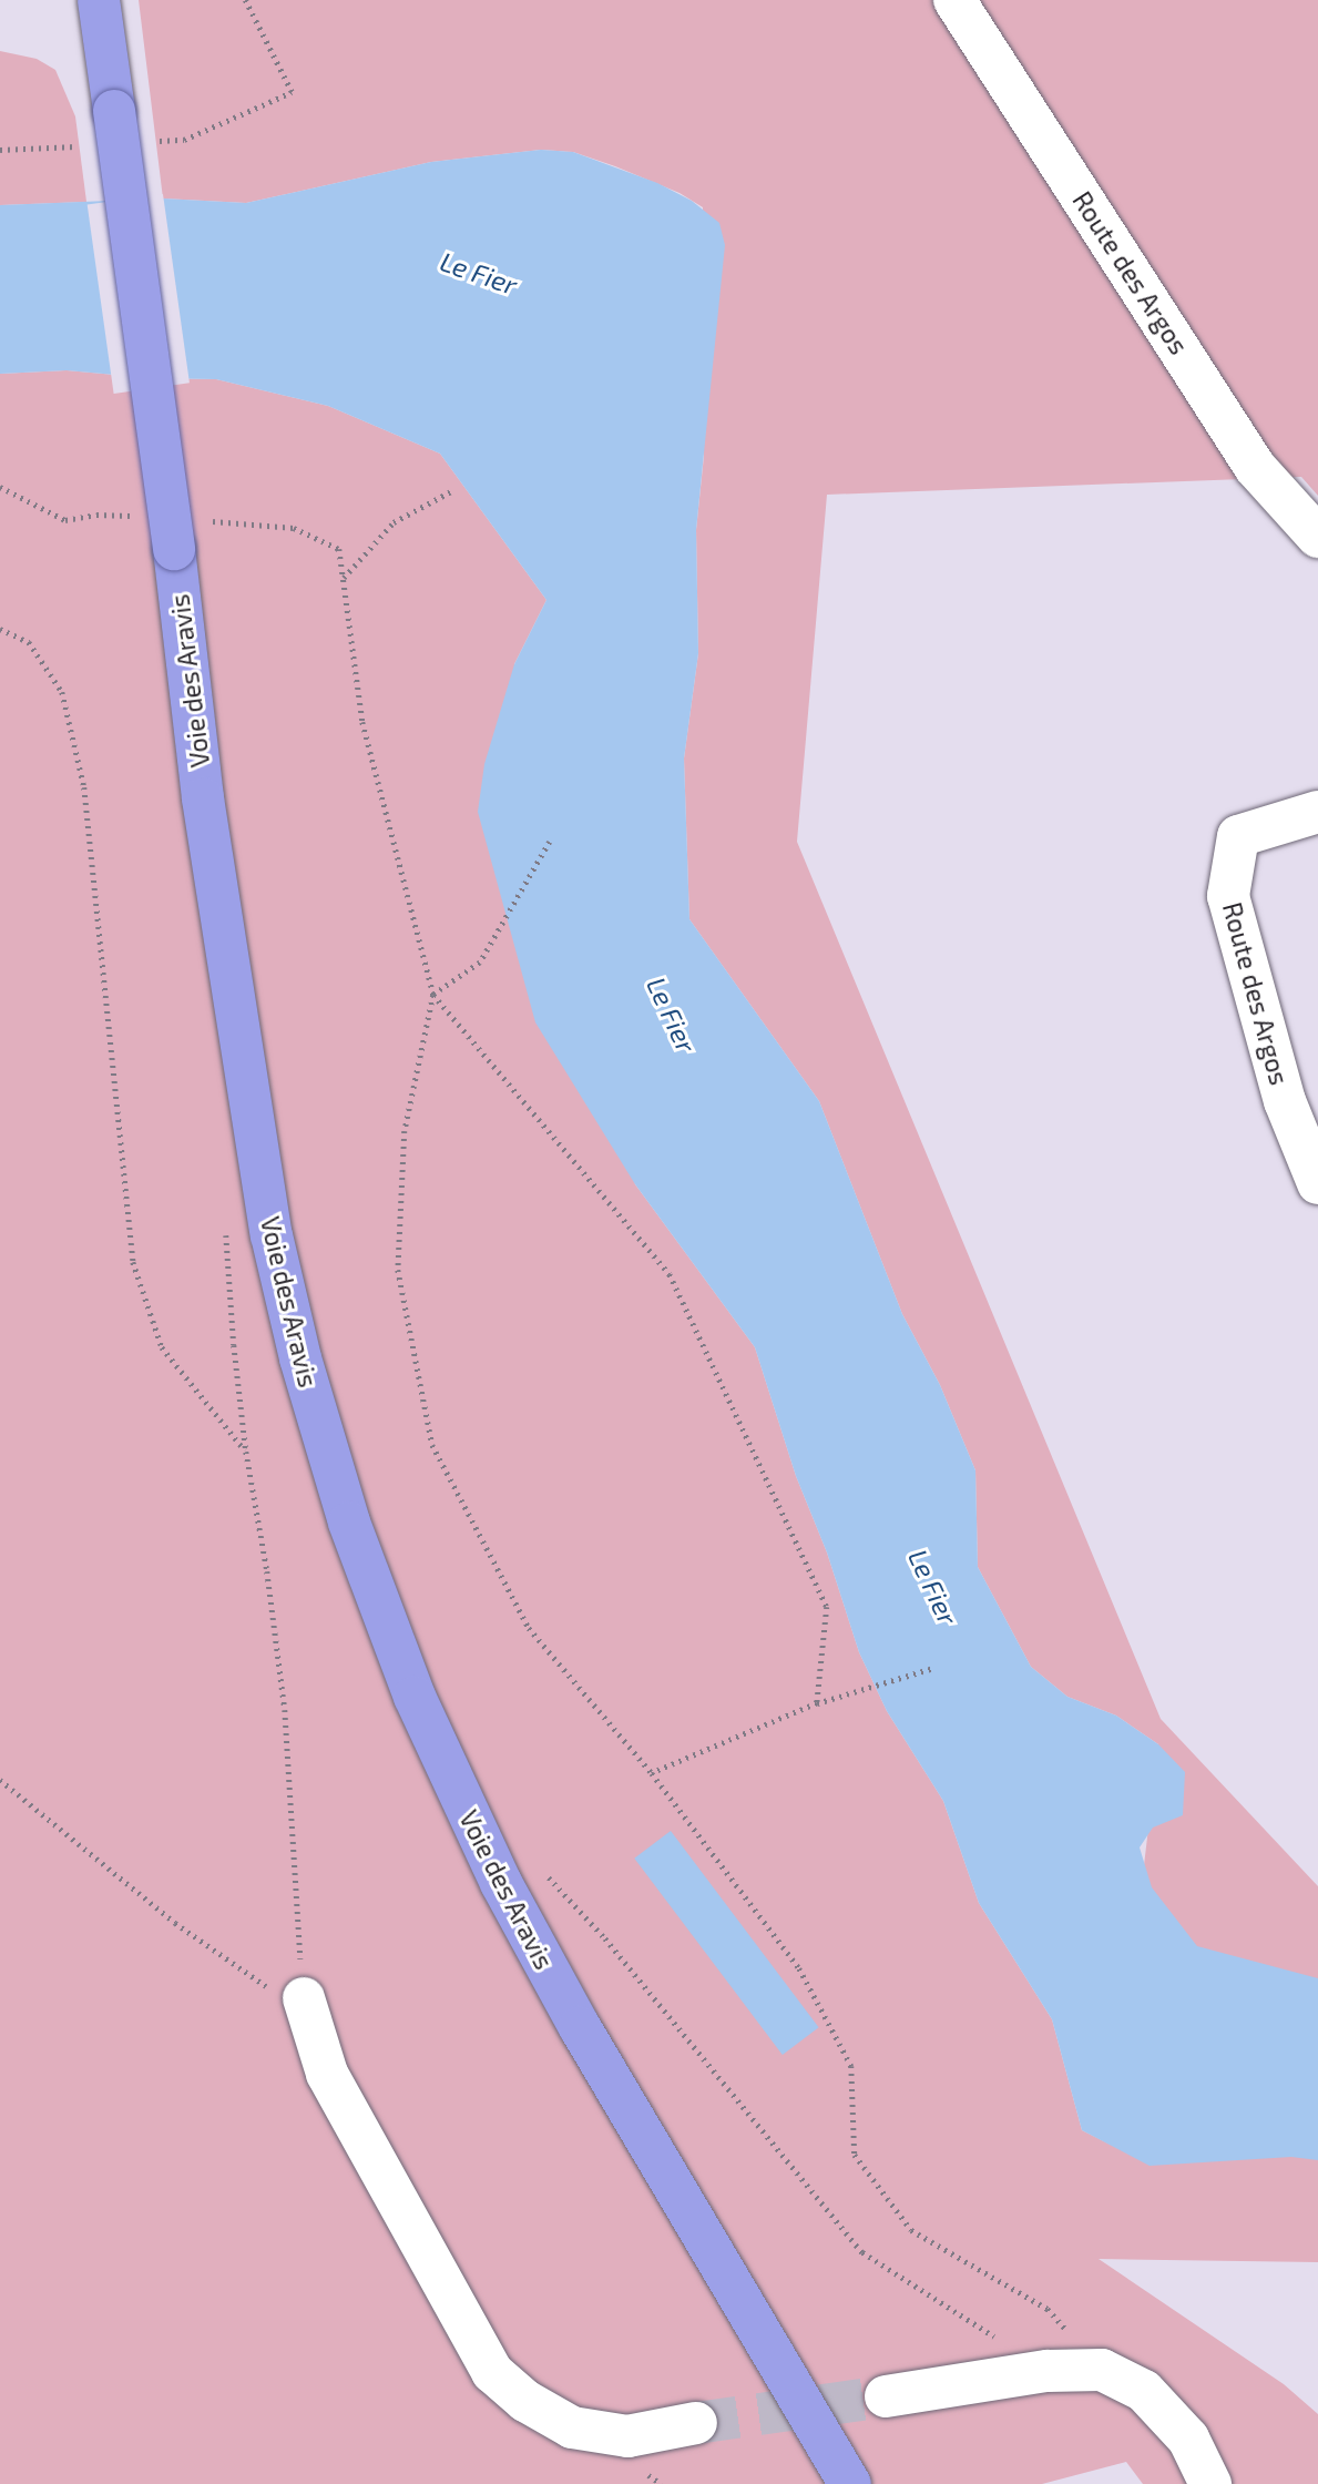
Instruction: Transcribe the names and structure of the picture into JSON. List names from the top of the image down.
{
  "streets": {
    "highway": ["Voie des Aravis"],
    "street": ["Route des Argos"]
  },
  "water": ["Le Fier"]
}
